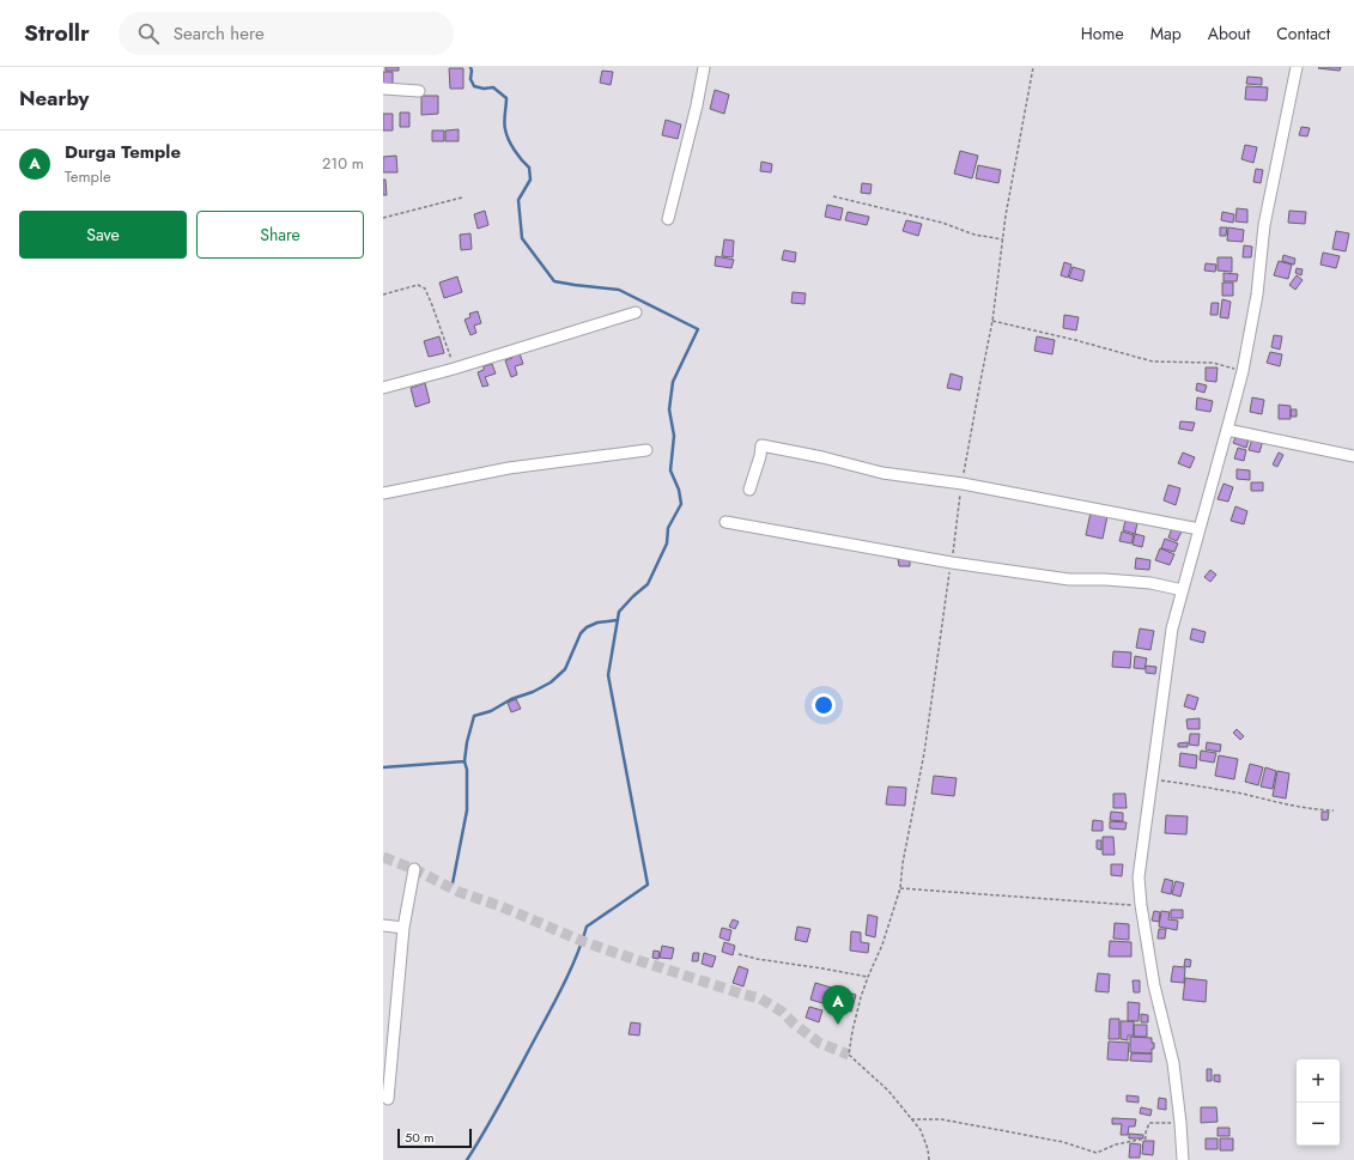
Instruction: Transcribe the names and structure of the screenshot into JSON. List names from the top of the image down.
{
  "scale_bar": "50 m",
  "page": {
    "header": "Strollr",
    "search": "Search here",
    "nav": [
      "Home",
      "Map",
      "About",
      "Contact"
    ],
    "heading": "Nearby",
    "list": [
      {
        "mark": "A",
        "name": "Durga Temple",
        "note": "Temple",
        "value": "210 m"
      }
    ],
    "buttons": ["Save", "Share"],
    "pins": "A",
    "map_buttons": ["+", "−"],
    "scale": "50 m"
  }
}
